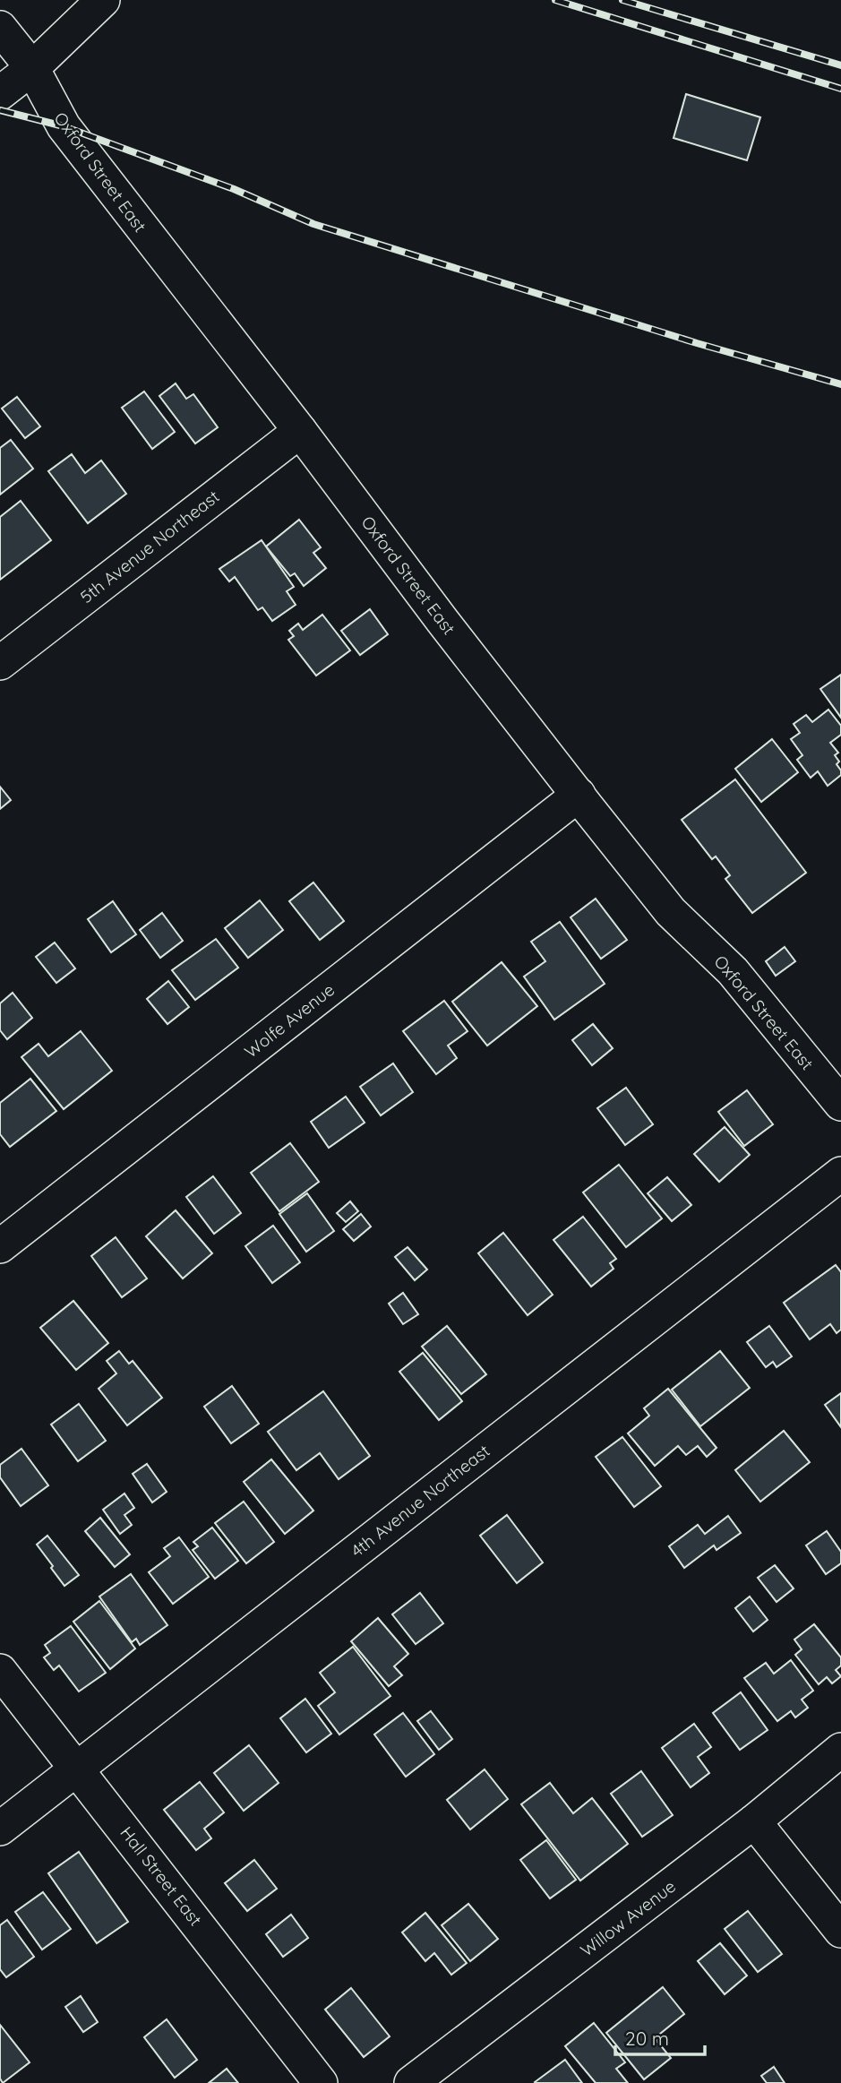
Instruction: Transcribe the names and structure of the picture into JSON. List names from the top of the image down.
{
  "streets": {
    "street": [
      "Oxford Street East",
      "5th Avenue Northeast",
      "Wolfe Avenue",
      "4th Avenue Northeast",
      "Hall Street East",
      "Willow Avenue"
    ]
  },
  "crossings": [
    ["Oxford Street East", "5th Avenue Northeast"],
    ["Oxford Street East", "Wolfe Avenue"],
    ["4th Avenue Northeast", "Hall Street East"]
  ],
  "scale_bar": "20 m"
}
